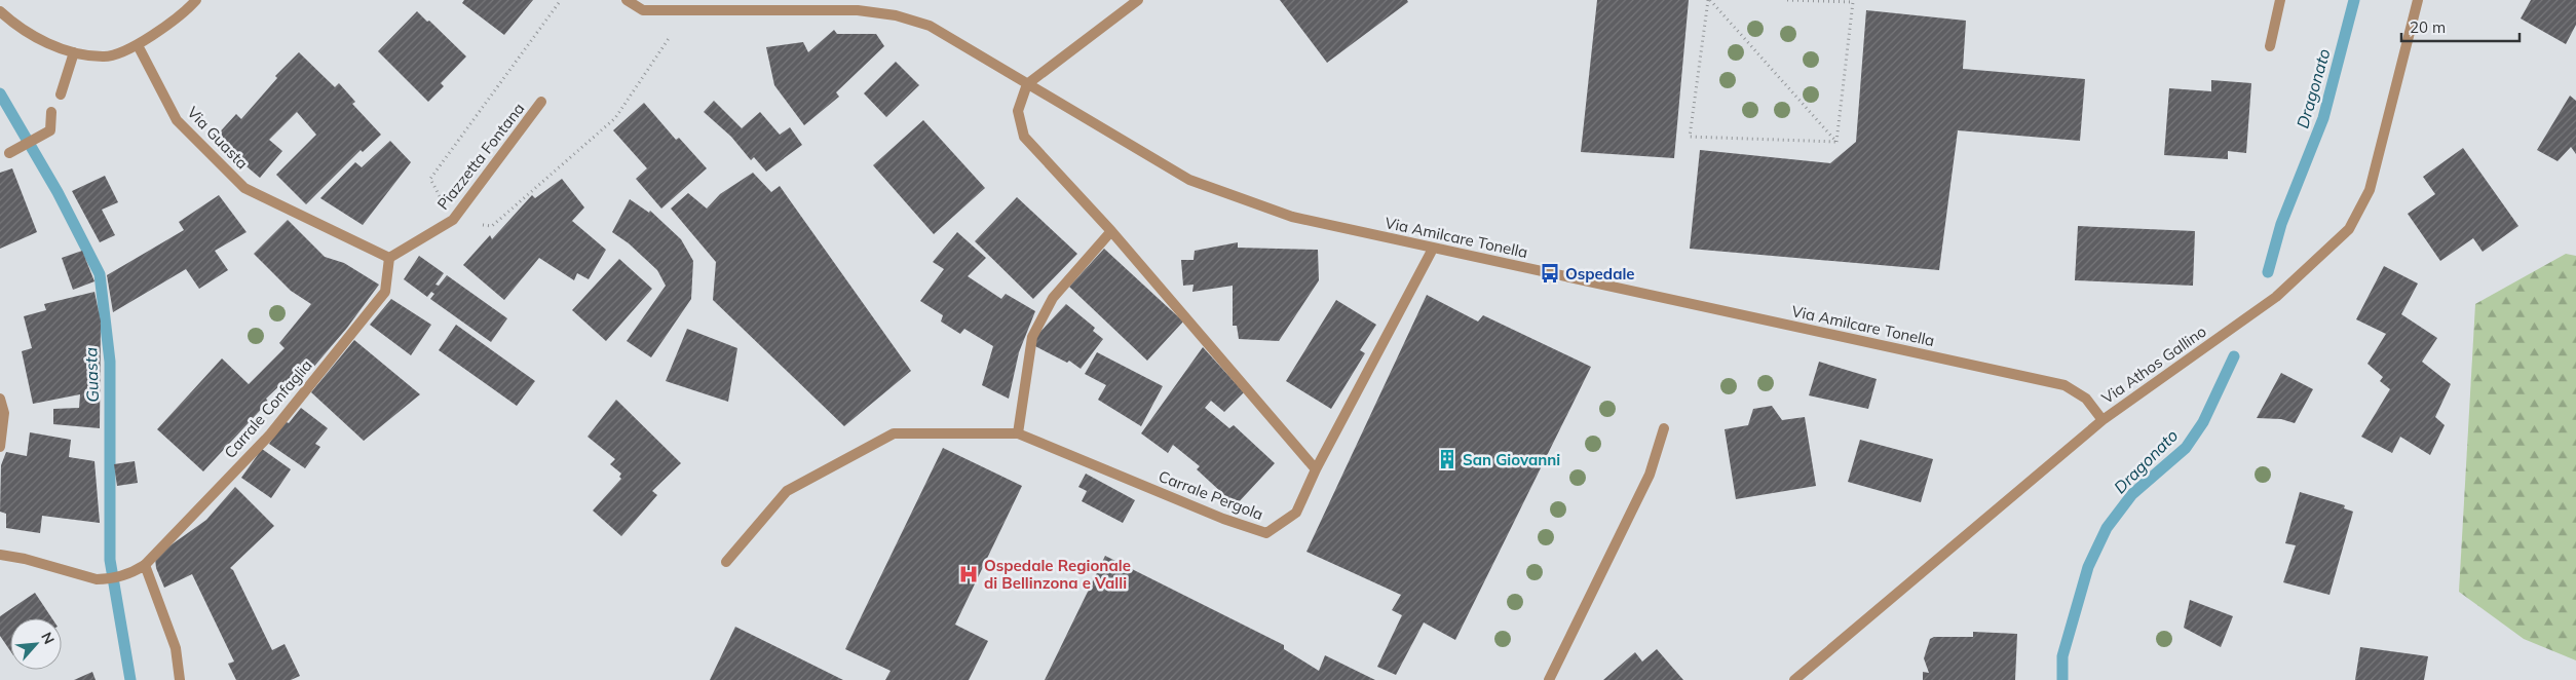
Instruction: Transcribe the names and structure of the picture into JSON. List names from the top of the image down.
{
  "streets": {
    "street": [
      "Via Guasta",
      "Piazzetta Fontana",
      "Via Amilcare Tonella",
      "Via Athos Gallino",
      "Carrale Confaglia",
      "Carrale Pergola"
    ]
  },
  "crossings": [
    ["Via Guasta", "Piazzetta Fontana"],
    ["Via Guasta", "Carrale Confaglia"],
    ["Piazzetta Fontana", "Carrale Confaglia"],
    ["Via Amilcare Tonella", "Via Athos Gallino"]
  ],
  "water": ["Dragonato", "Guasta"],
  "places": {
    "bus stop": ["Ospedale"],
    "building": ["San Giovanni"],
    "hospital": ["Ospedale Regionale di Bellinzona e Valli"]
  },
  "scale_bar": "20 m",
  "north": "top right"
}
